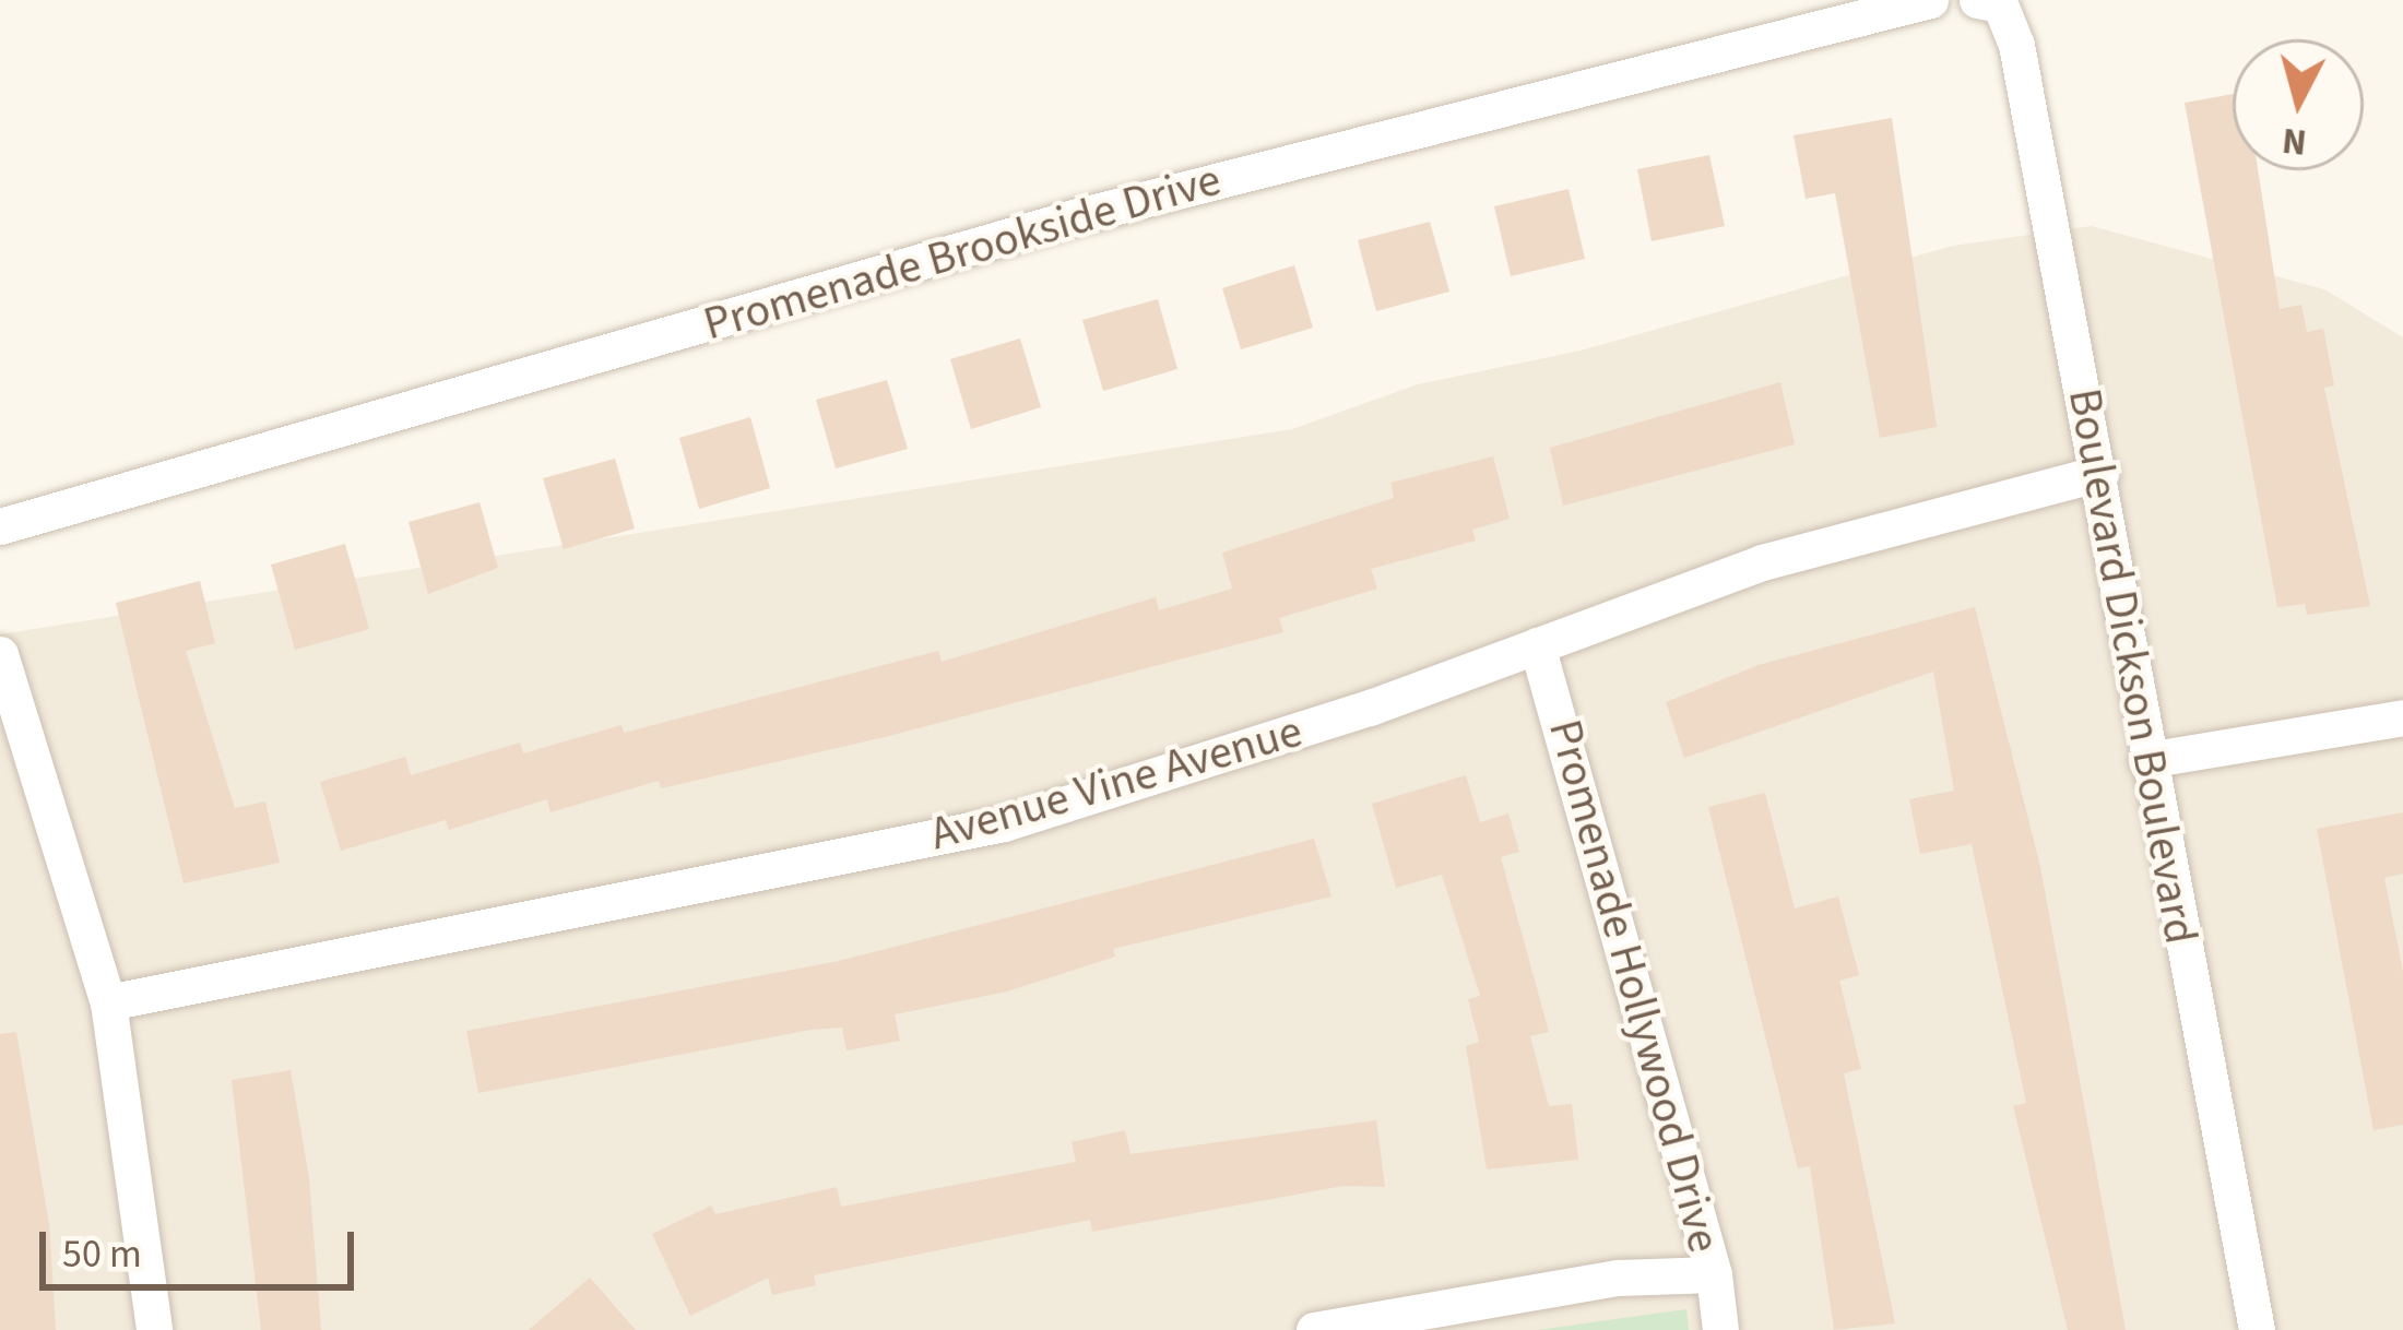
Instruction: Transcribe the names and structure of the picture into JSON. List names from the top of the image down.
{
  "streets": {
    "street": [
      "Promenade Brookside Drive",
      "Boulevard Dickson Boulevard",
      "Avenue Vine Avenue",
      "Promenade Hollywood Drive"
    ]
  },
  "crossings": [
    ["Boulevard Dickson Boulevard", "Avenue Vine Avenue"],
    ["Avenue Vine Avenue", "Promenade Hollywood Drive"]
  ],
  "scale_bar": "50 m",
  "north": "bottom"
}
